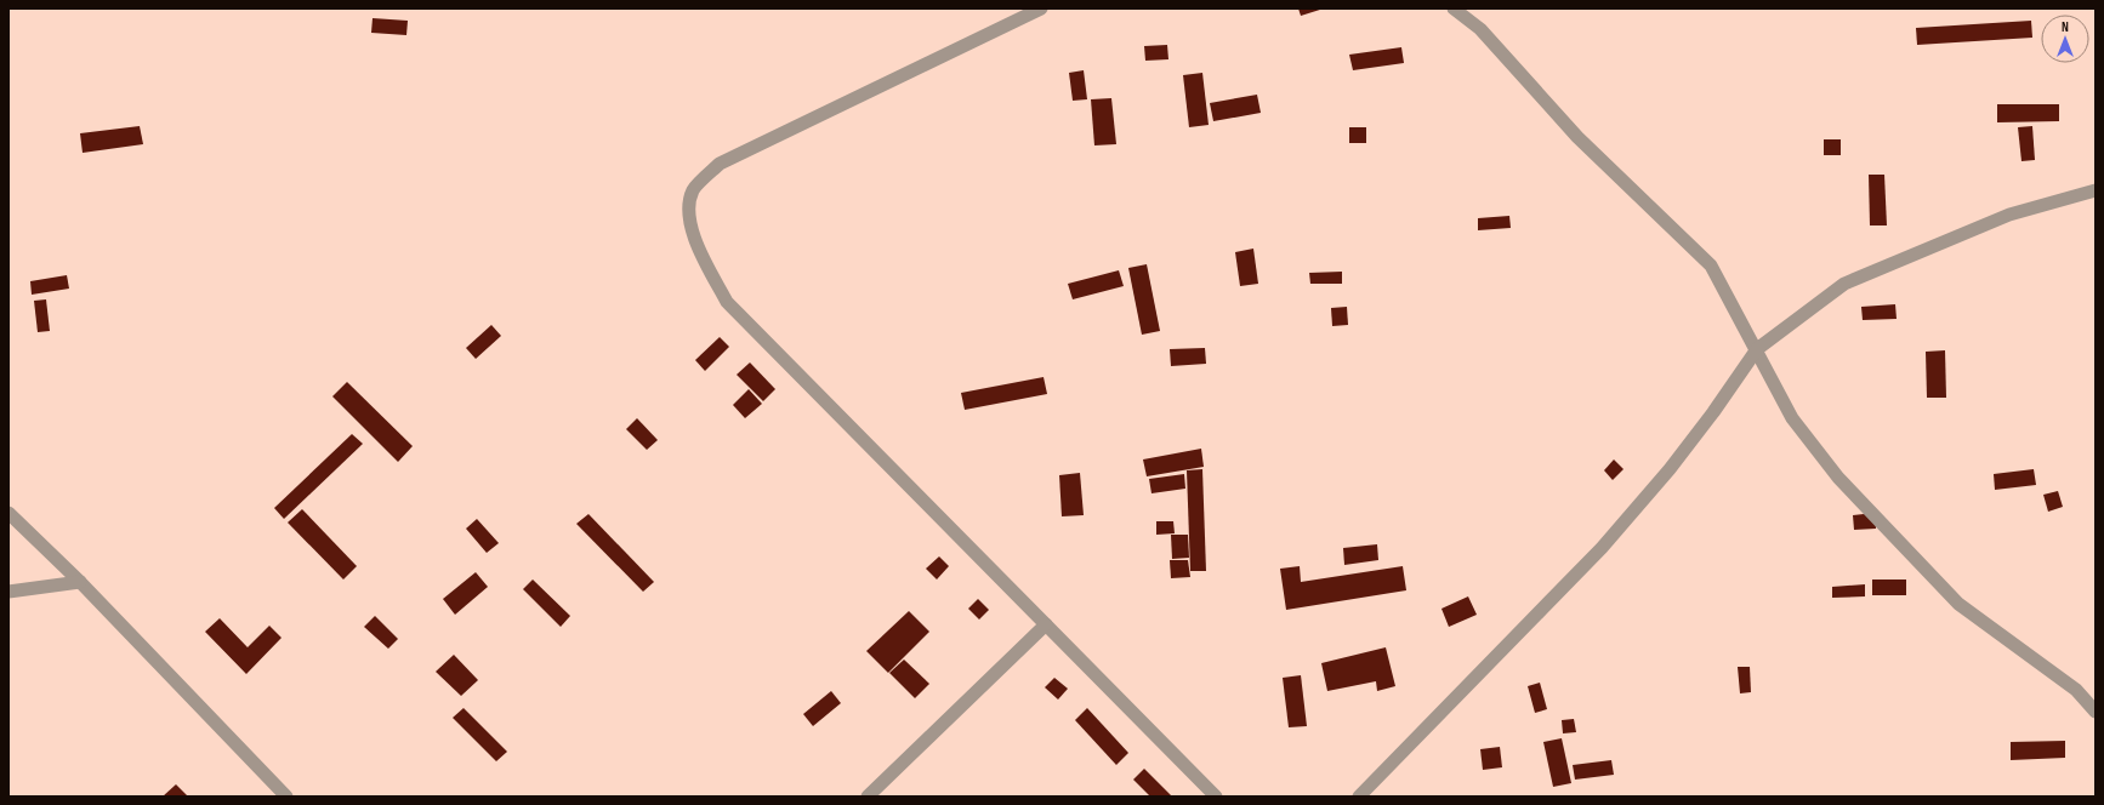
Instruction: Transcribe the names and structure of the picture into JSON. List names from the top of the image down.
{
  "north": "top"
}
